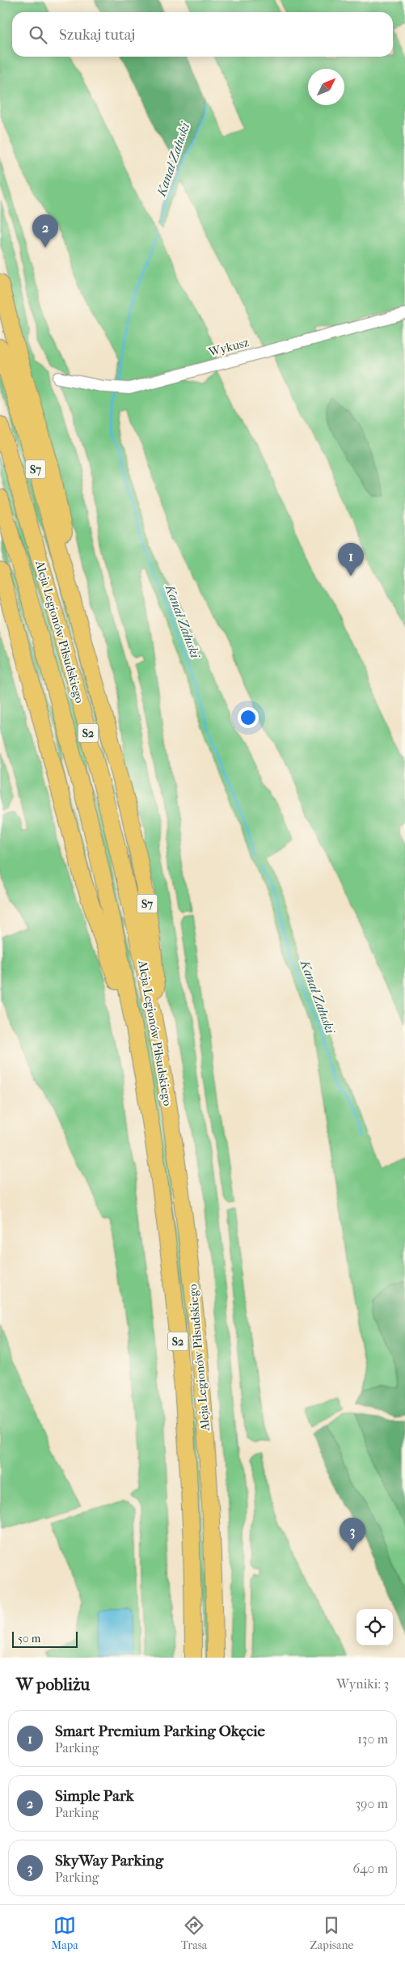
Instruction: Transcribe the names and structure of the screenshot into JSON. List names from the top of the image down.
{
  "streets": {
    "highway": ["S7", "Aleja Legionów Piłsudskiego", "S2"],
    "street": ["Wykusz"]
  },
  "crossings": [
    ["S7", "Aleja Legionów Piłsudskiego"]
  ],
  "water": ["Kanał Załuski"],
  "scale_bar": "50 m",
  "north": "top right",
  "page": {
    "search": "Szukaj tutaj",
    "pins": ["2", "1", "3"],
    "scale": "50 m",
    "heading": ["W pobliżu", "Wyniki: 3"],
    "list": [
      {
        "mark": "1",
        "name": "Smart Premium Parking Okęcie",
        "note": "Parking",
        "value": "130 m"
      },
      {
        "mark": "2",
        "name": "Simple Park",
        "note": "Parking",
        "value": "390 m"
      },
      {
        "mark": "3",
        "name": "SkyWay Parking",
        "note": "Parking",
        "value": "640 m"
      }
    ],
    "nav": ["Mapa", "Trasa", "Zapisane"]
  }
}
